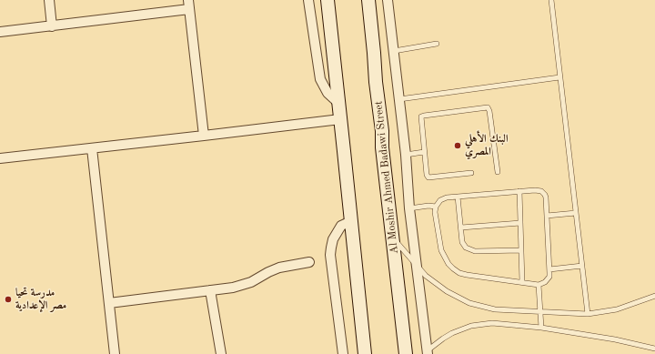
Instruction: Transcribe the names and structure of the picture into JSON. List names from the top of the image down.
{
  "streets": {
    "street": ["Al Moshir Ahmed Badawi Street"]
  },
  "places": ["البنك الأهلي المصري", "مدرسة تحيا مصر الإعدادية"]
}
